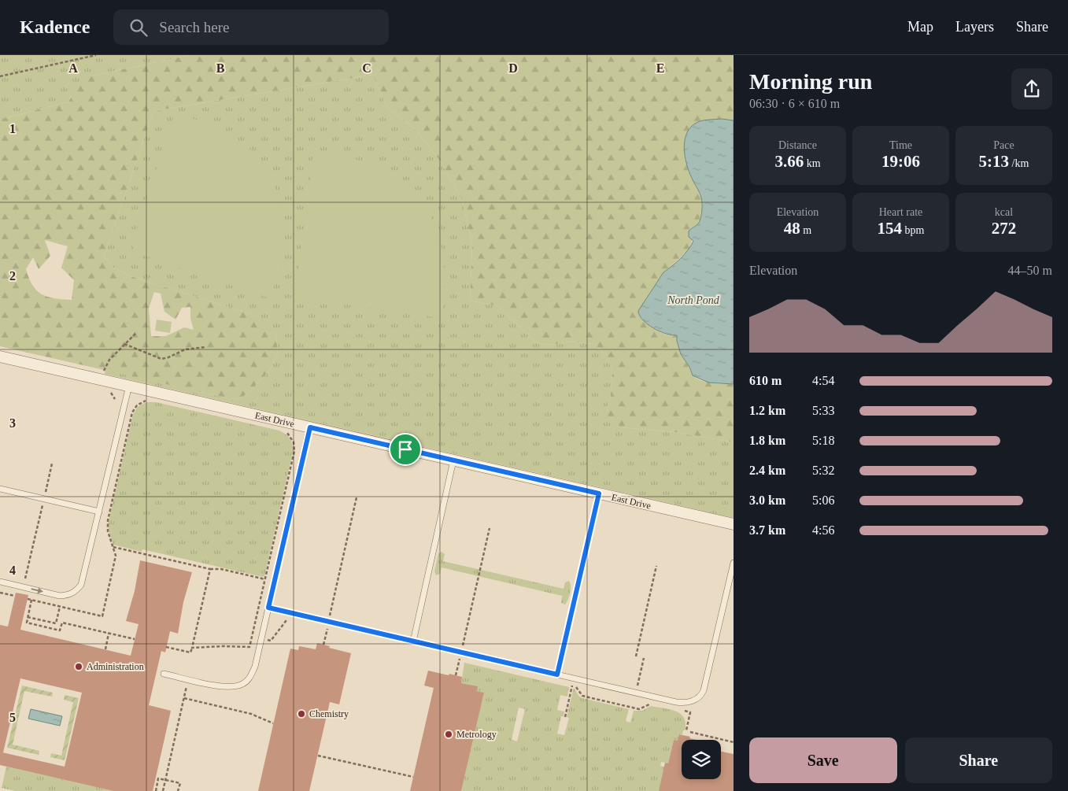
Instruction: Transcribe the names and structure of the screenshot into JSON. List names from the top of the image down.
{
  "streets": {
    "street": ["East Drive"]
  },
  "water": ["North Pond"],
  "places": ["Administration", "Chemistry", "Metrology"],
  "page": {
    "header": "Kadence",
    "search": "Search here",
    "nav": ["Map", "Layers", "Share"],
    "heading": ["Morning run", "06:30 · 6 × 610 m"],
    "stats": [
      ["Distance", "3.66 km"],
      ["Time", "19:06"],
      ["Pace", "5:13 /km"],
      ["Elevation", "48 m"],
      ["Heart rate", "154 bpm"],
      ["kcal", "272"]
    ],
    "chart": ["Elevation", "44–50 m"],
    "list": [
      {
        "name": "610 m",
        "note": "4:54"
      },
      {
        "name": "1.2 km",
        "note": "5:33"
      },
      {
        "name": "1.8 km",
        "note": "5:18"
      },
      {
        "name": "2.4 km",
        "note": "5:32"
      },
      {
        "name": "3.0 km",
        "note": "5:06"
      },
      {
        "name": "3.7 km",
        "note": "4:56"
      }
    ],
    "buttons": ["Save", "Share"]
  },
  "grid": {
    "columns": [
      "A",
      "B",
      "C",
      "D",
      "E"
    ],
    "rows": [
      "1",
      "2",
      "3",
      "4",
      "5"
    ]
  }
}
